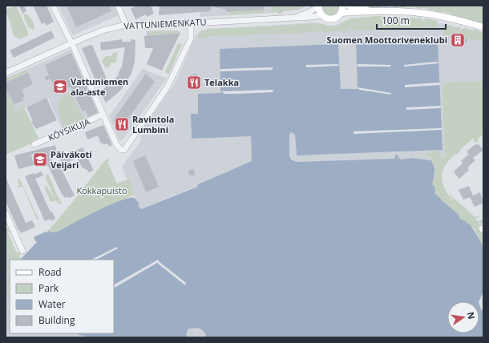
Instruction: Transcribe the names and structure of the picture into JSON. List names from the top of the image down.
{
  "streets": {
    "street": ["VATTUNIEMENKATU", "KÖYSIKUJA"]
  },
  "parks": ["Kokkapuisto"],
  "places": {
    "building": ["Suomen Moottoriveneklubi"],
    "restaurant": ["Telakka", "Ravintola Lumbini"],
    "school or university": ["Vattuniemen ala-aste", "Päiväkoti Veijari"]
  },
  "legend": [
    "Road",
    "Park",
    "Water",
    "Building"
  ],
  "scale_bar": "100 m",
  "north": "right"
}
